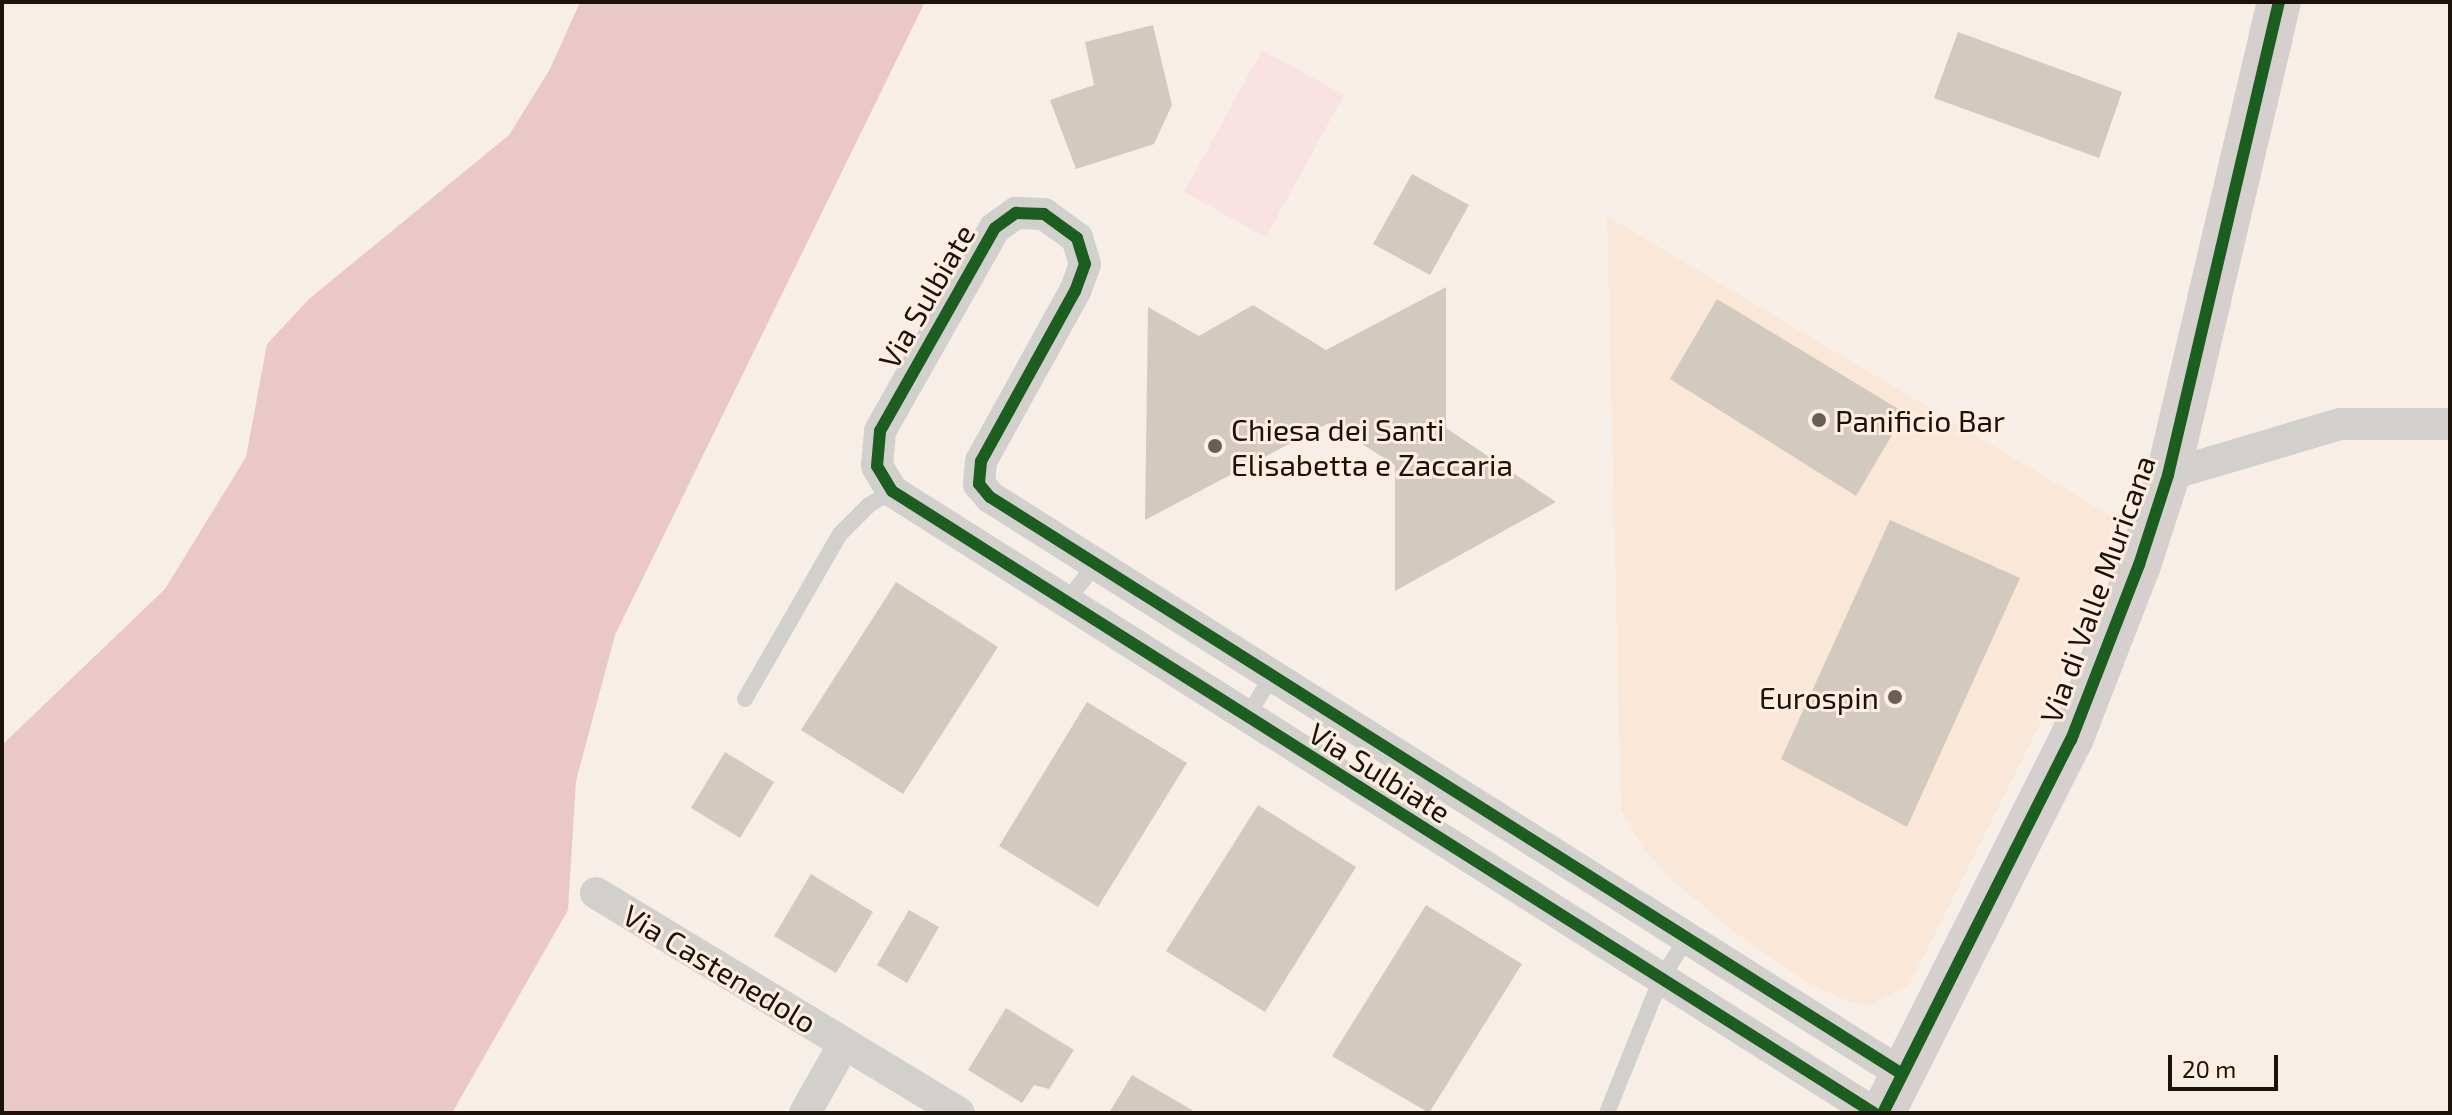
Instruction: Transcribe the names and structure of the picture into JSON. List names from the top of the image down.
{
  "streets": {
    "street": ["Via Sulbiate", "Via di Valle Muricana", "Via Castenedolo"]
  },
  "crossings": [
    ["Via Sulbiate", "Via di Valle Muricana"]
  ],
  "places": ["Panificio Bar", "Chiesa dei Santi Elisabetta e Zaccaria", "Eurospin"],
  "scale_bar": "20 m"
}
